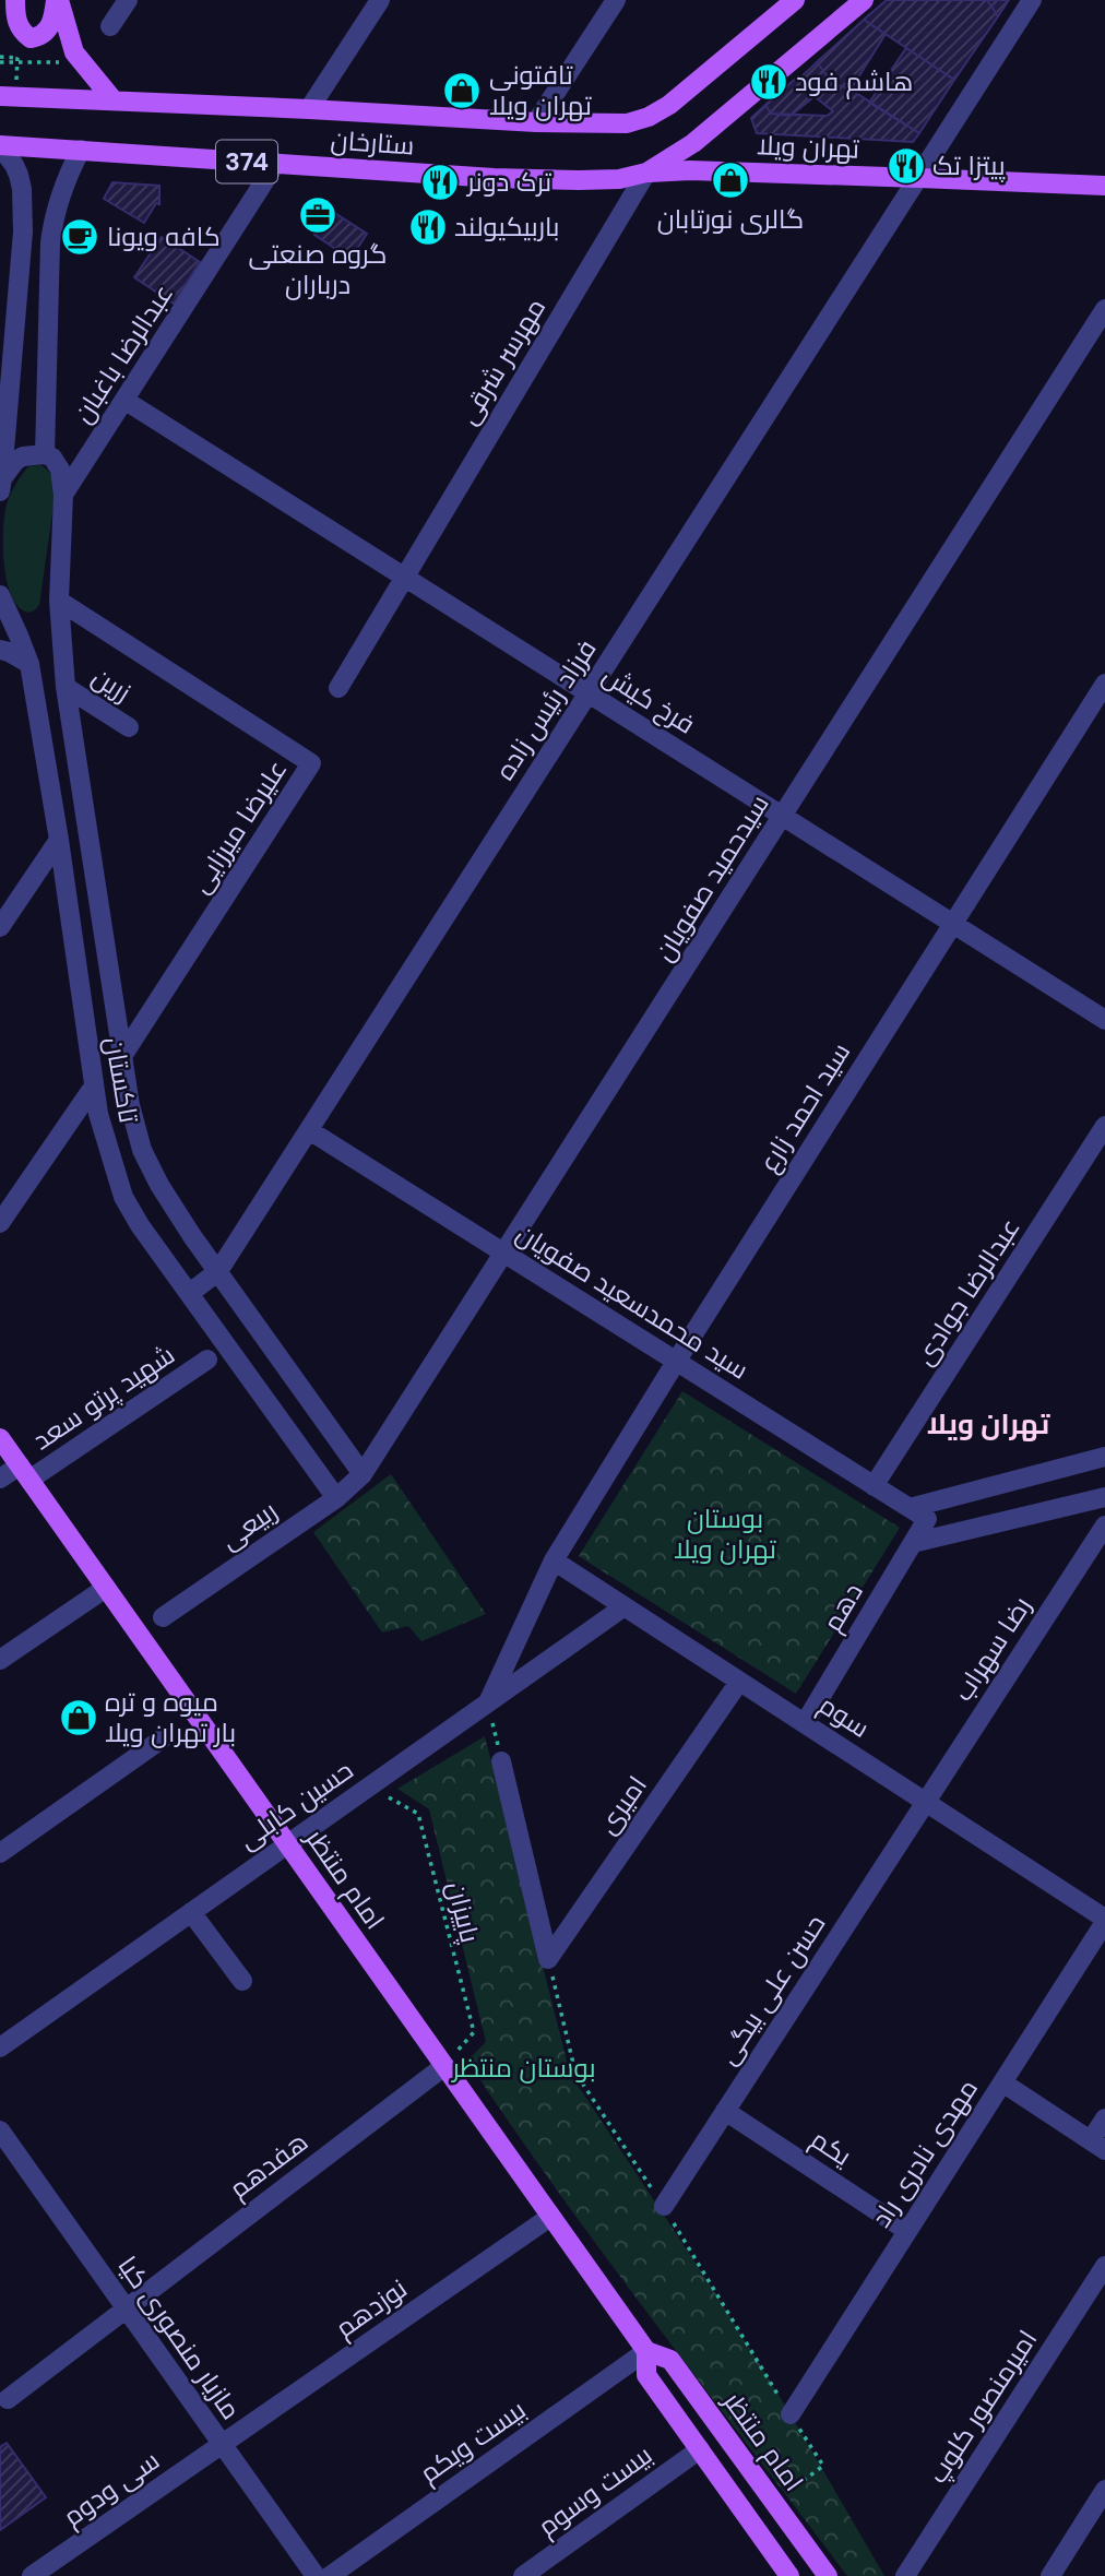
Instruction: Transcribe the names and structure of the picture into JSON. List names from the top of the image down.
{
  "streets": {
    "main road": [
      "ستارخان",
      "تهران ویلا",
      "374",
      "امام منتظر"
    ],
    "street": [
      "عبدالرضا باغبان",
      "مهرسر شرقی",
      "زرین",
      "فرخ کیش",
      "فرزاد رئیس زاده",
      "علیرضا میرزایی",
      "سیدحمید صفویان",
      "تاکستان",
      "سید احمد زارع",
      "عبدالرضا جوادی",
      "سید محمدسعید صفویان",
      "شهید پرتو سعد",
      "ربیعی",
      "دهم",
      "رضا سهراب",
      "سوم",
      "حسین کابلی",
      "امیری",
      "حسن علی بیگی",
      "یکم",
      "مهدی نادری راد",
      "هفدهم",
      "نوزدهم",
      "مازیار منصوری کیا",
      "امیرمنصور کلوپ",
      "بیست ویکم",
      "سی ودوم",
      "بیست وسوم"
    ],
    "path": ["پاییزان"]
  },
  "crossings": [
    ["ستارخان", "تهران ویلا"],
    ["ستارخان", "عبدالرضا باغبان"],
    ["ستارخان", "مهرسر شرقی"],
    ["تهران ویلا", "مهرسر شرقی"],
    ["تهران ویلا", "فرزاد رئیس زاده"],
    ["عبدالرضا باغبان", "فرخ کیش"],
    ["عبدالرضا باغبان", "تاکستان"],
    ["مهرسر شرقی", "فرخ کیش"],
    ["زرین", "تاکستان"],
    ["فرخ کیش", "فرزاد رئیس زاده"],
    ["فرخ کیش", "سیدحمید صفویان"],
    ["فرخ کیش", "سید احمد زارع"],
    ["فرزاد رئیس زاده", "تاکستان"],
    ["فرزاد رئیس زاده", "سید محمدسعید صفویان"],
    ["علیرضا میرزایی", "تاکستان"],
    ["سیدحمید صفویان", "تاکستان"],
    ["سیدحمید صفویان", "سید محمدسعید صفویان"],
    ["سیدحمید صفویان", "ربیعی"],
    ["تاکستان", "ربیعی"],
    ["سید احمد زارع", "سید محمدسعید صفویان"],
    ["سید احمد زارع", "سوم"],
    ["سید احمد زارع", "حسین کابلی"],
    ["عبدالرضا جوادی", "سید محمدسعید صفویان"],
    ["سید محمدسعید صفویان", "دهم"],
    ["شهید پرتو سعد", "امام منتظر"],
    ["دهم", "سوم"],
    ["رضا سهراب", "سوم"],
    ["رضا سهراب", "حسن علی بیگی"],
    ["سوم", "حسین کابلی"],
    ["سوم", "امیری"],
    ["سوم", "حسن علی بیگی"],
    ["سوم", "مهدی نادری راد"],
    ["حسین کابلی", "امام منتظر"],
    ["حسین کابلی", "پاییزان"],
    ["امام منتظر", "پاییزان"],
    ["امام منتظر", "هفدهم"],
    ["امام منتظر", "نوزدهم"],
    ["امام منتظر", "بیست ویکم"],
    ["امام منتظر", "بیست وسوم"],
    ["پاییزان", "هفدهم"],
    ["حسن علی بیگی", "یکم"],
    ["یکم", "مهدی نادری راد"],
    ["هفدهم", "مازیار منصوری کیا"],
    ["نوزدهم", "مازیار منصوری کیا"],
    ["نوزدهم", "سی ودوم"],
    ["مازیار منصوری کیا", "سی ودوم"]
  ],
  "districts": ["تهران ویلا"],
  "parks": ["بوستان تهران ویلا", "بوستان منتظر"],
  "places": {
    "restaurant": [
      "هاشم فود",
      "پیتزا تک",
      "ترک دونر",
      "باربیکیولند"
    ],
    "shop": ["تافتونی تهران ویلا", "گالری نورتابان", "میوه و تره بار تهران ویلا"],
    "office": ["گروه صنعتی درباران"],
    "cafe": ["کافه ویونا"]
  }
}
